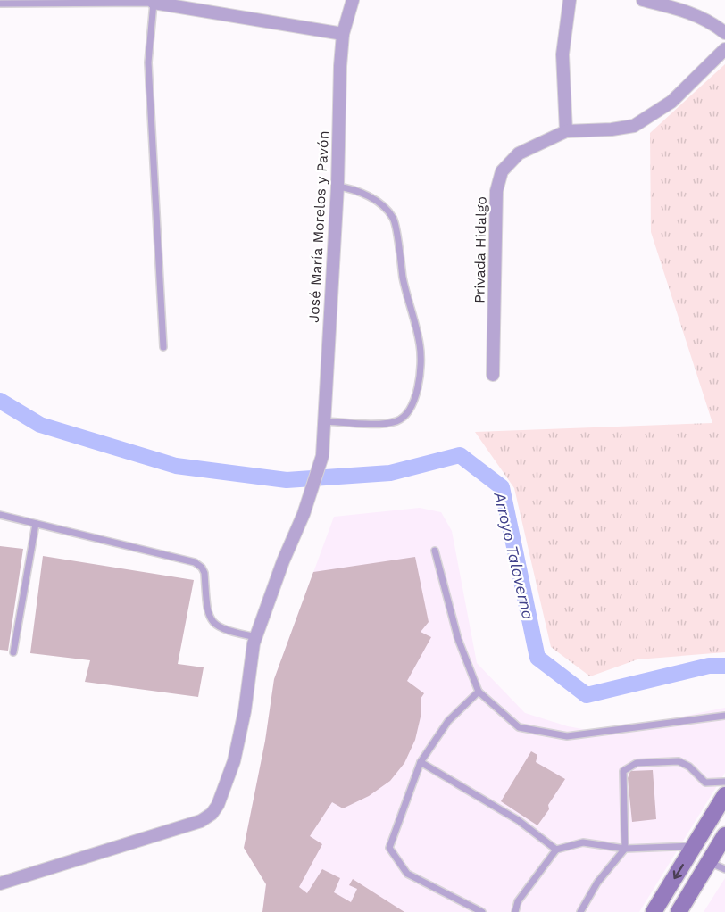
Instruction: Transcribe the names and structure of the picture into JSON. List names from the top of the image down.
{
  "streets": {
    "street": ["José María Morelos y Pavón", "Privada Hidalgo"]
  },
  "water": ["Arroyo Talaverna"]
}
